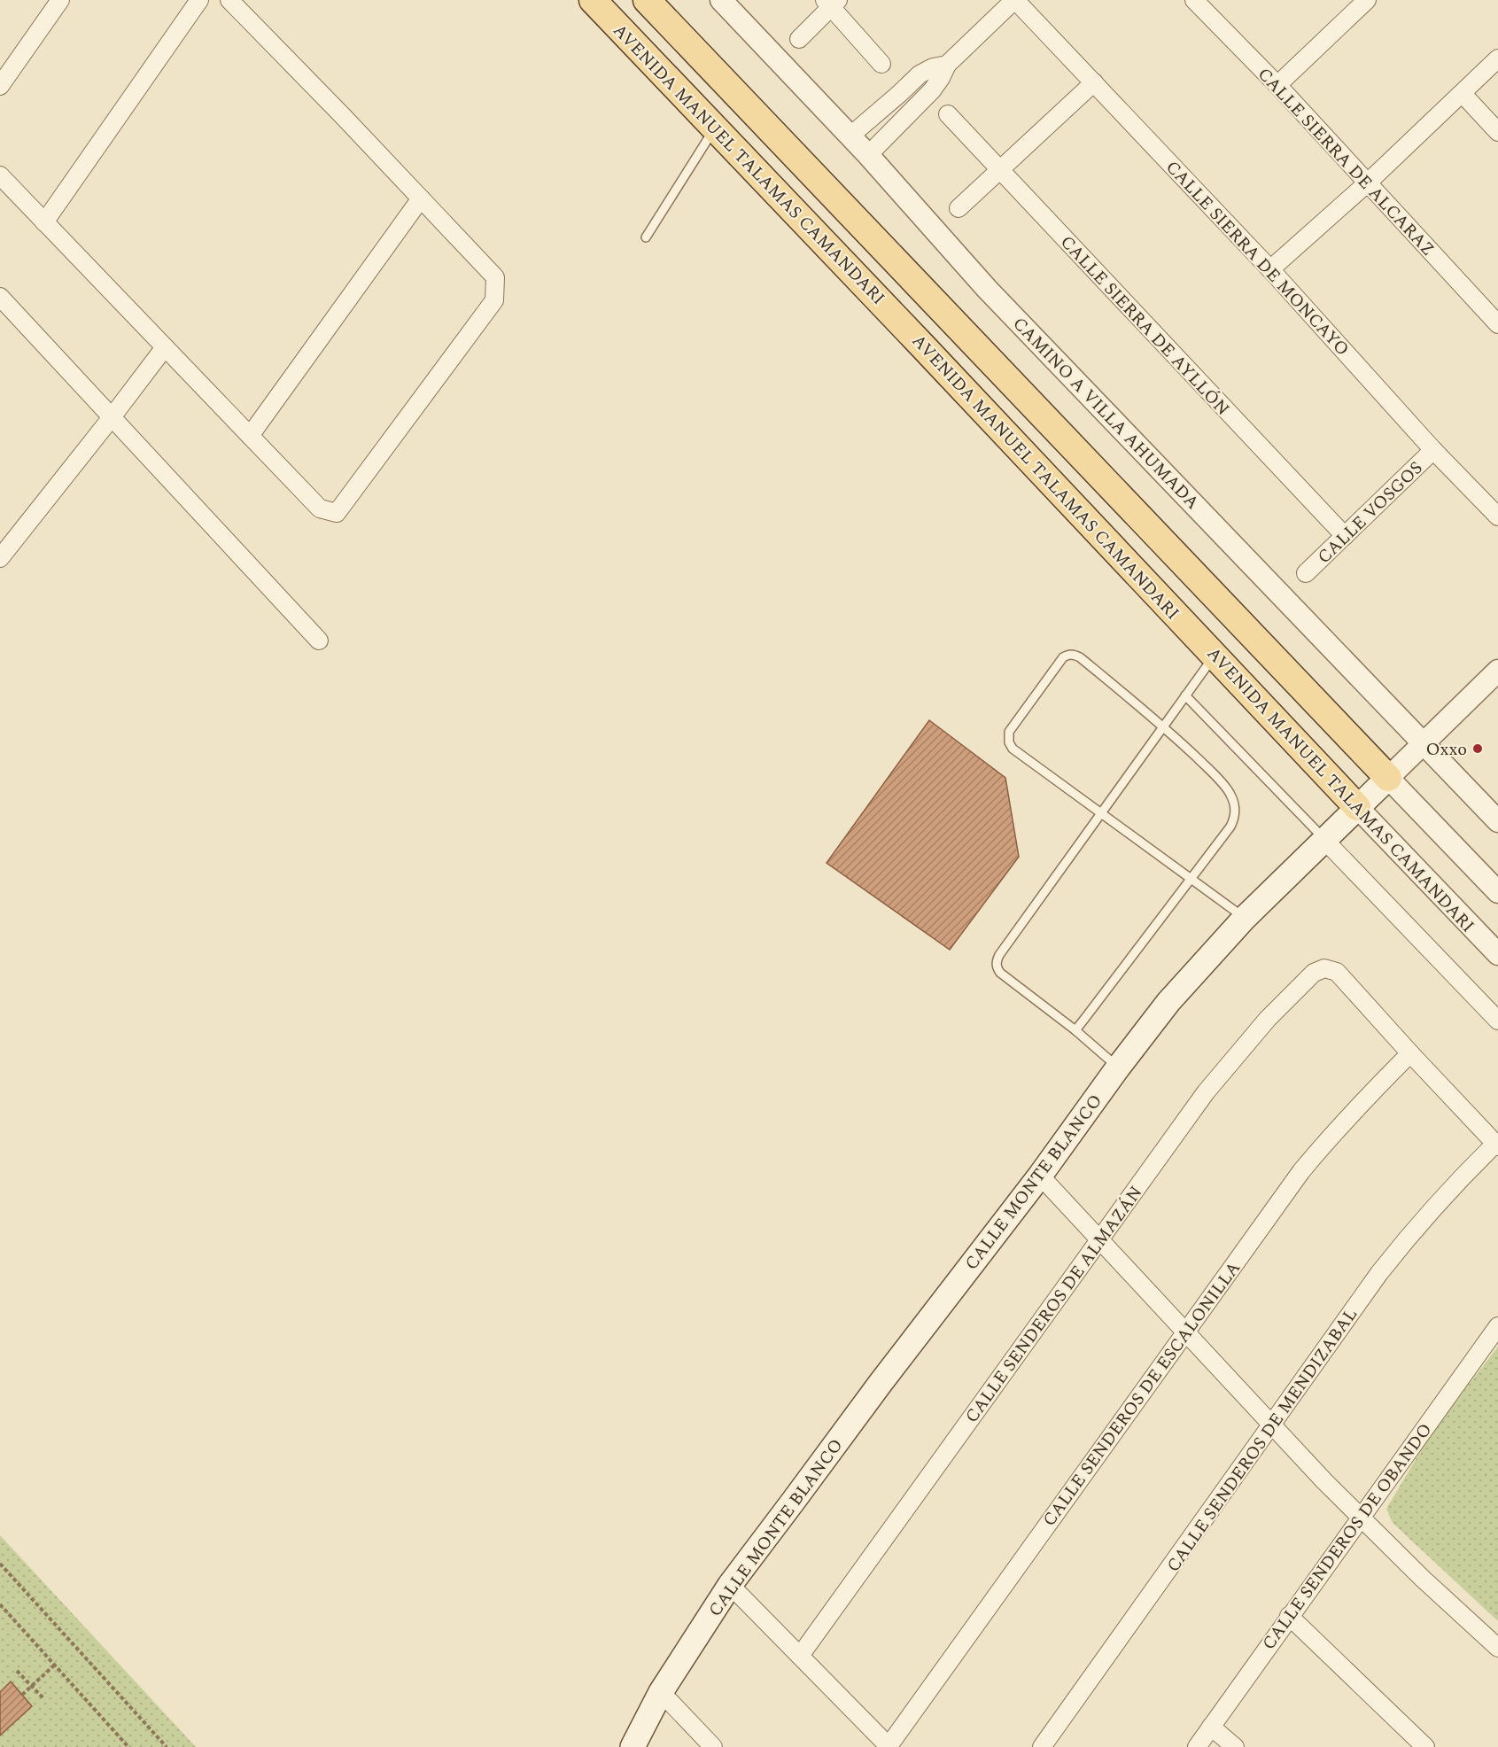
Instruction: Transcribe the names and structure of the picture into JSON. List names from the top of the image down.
{
  "streets": {
    "main road": ["AVENIDA MANUEL TALAMAS CAMANDARI", "CALLE MONTE BLANCO"],
    "street": [
      "CALLE SIERRA DE ALCARAZ",
      "CALLE SIERRA DE MONCAYO",
      "CALLE SIERRA DE AYLLÓN",
      "CAMINO A VILLA AHUMADA",
      "CALLE VOSGOS",
      "CALLE SENDEROS DE ALMAZÁN",
      "CALLE SENDEROS DE ESCALONILLA",
      "CALLE SENDEROS DE MENDIZABAL",
      "CALLE SENDEROS DE OBANDO"
    ]
  },
  "crossings": [
    ["AVENIDA MANUEL TALAMAS CAMANDARI", "CALLE MONTE BLANCO"],
    ["CALLE SIERRA DE MONCAYO", "CALLE VOSGOS"],
    ["CALLE SIERRA DE AYLLÓN", "CALLE VOSGOS"],
    ["CAMINO A VILLA AHUMADA", "CALLE MONTE BLANCO"],
    ["CALLE SENDEROS DE ALMAZÁN", "CALLE SENDEROS DE ESCALONILLA"]
  ],
  "places": ["Oxxo"]
}
